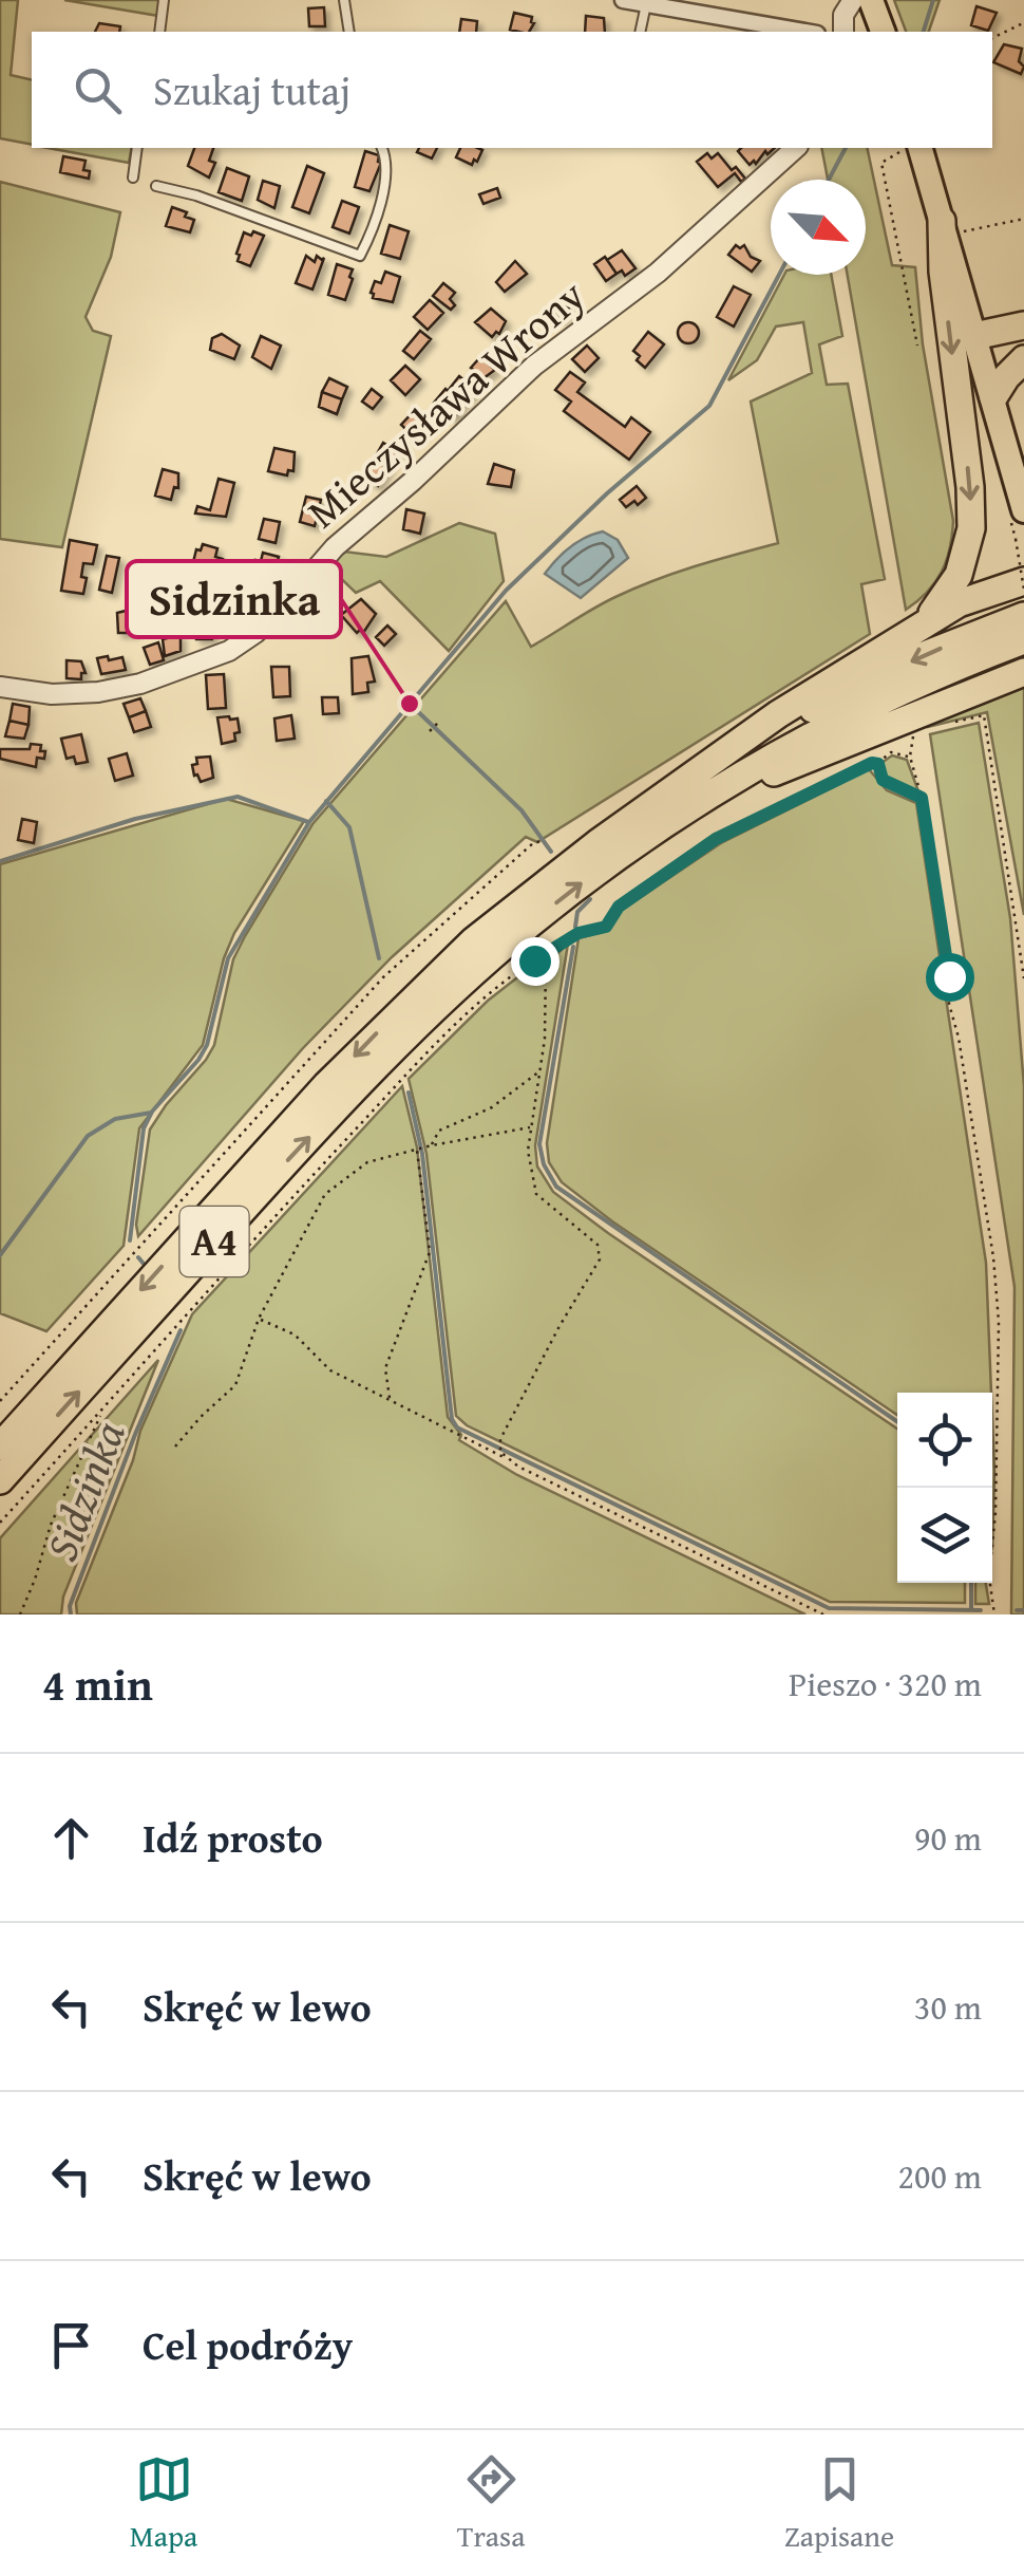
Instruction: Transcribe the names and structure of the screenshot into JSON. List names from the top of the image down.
{
  "streets": {
    "highway": ["A4"],
    "street": ["Mieczysława Wrony"]
  },
  "water": ["Sidzinka"],
  "places": ["Sidzinka"],
  "north": "bottom right",
  "page": {
    "search": "Szukaj tutaj",
    "heading": ["4 min", "Pieszo · 320 m"],
    "list": [
      ["Idź prosto", "90 m"],
      ["Skręć w lewo", "30 m"],
      ["Skręć w lewo", "200 m"],
      "Cel podróży"
    ],
    "nav": ["Mapa", "Trasa", "Zapisane"]
  }
}
